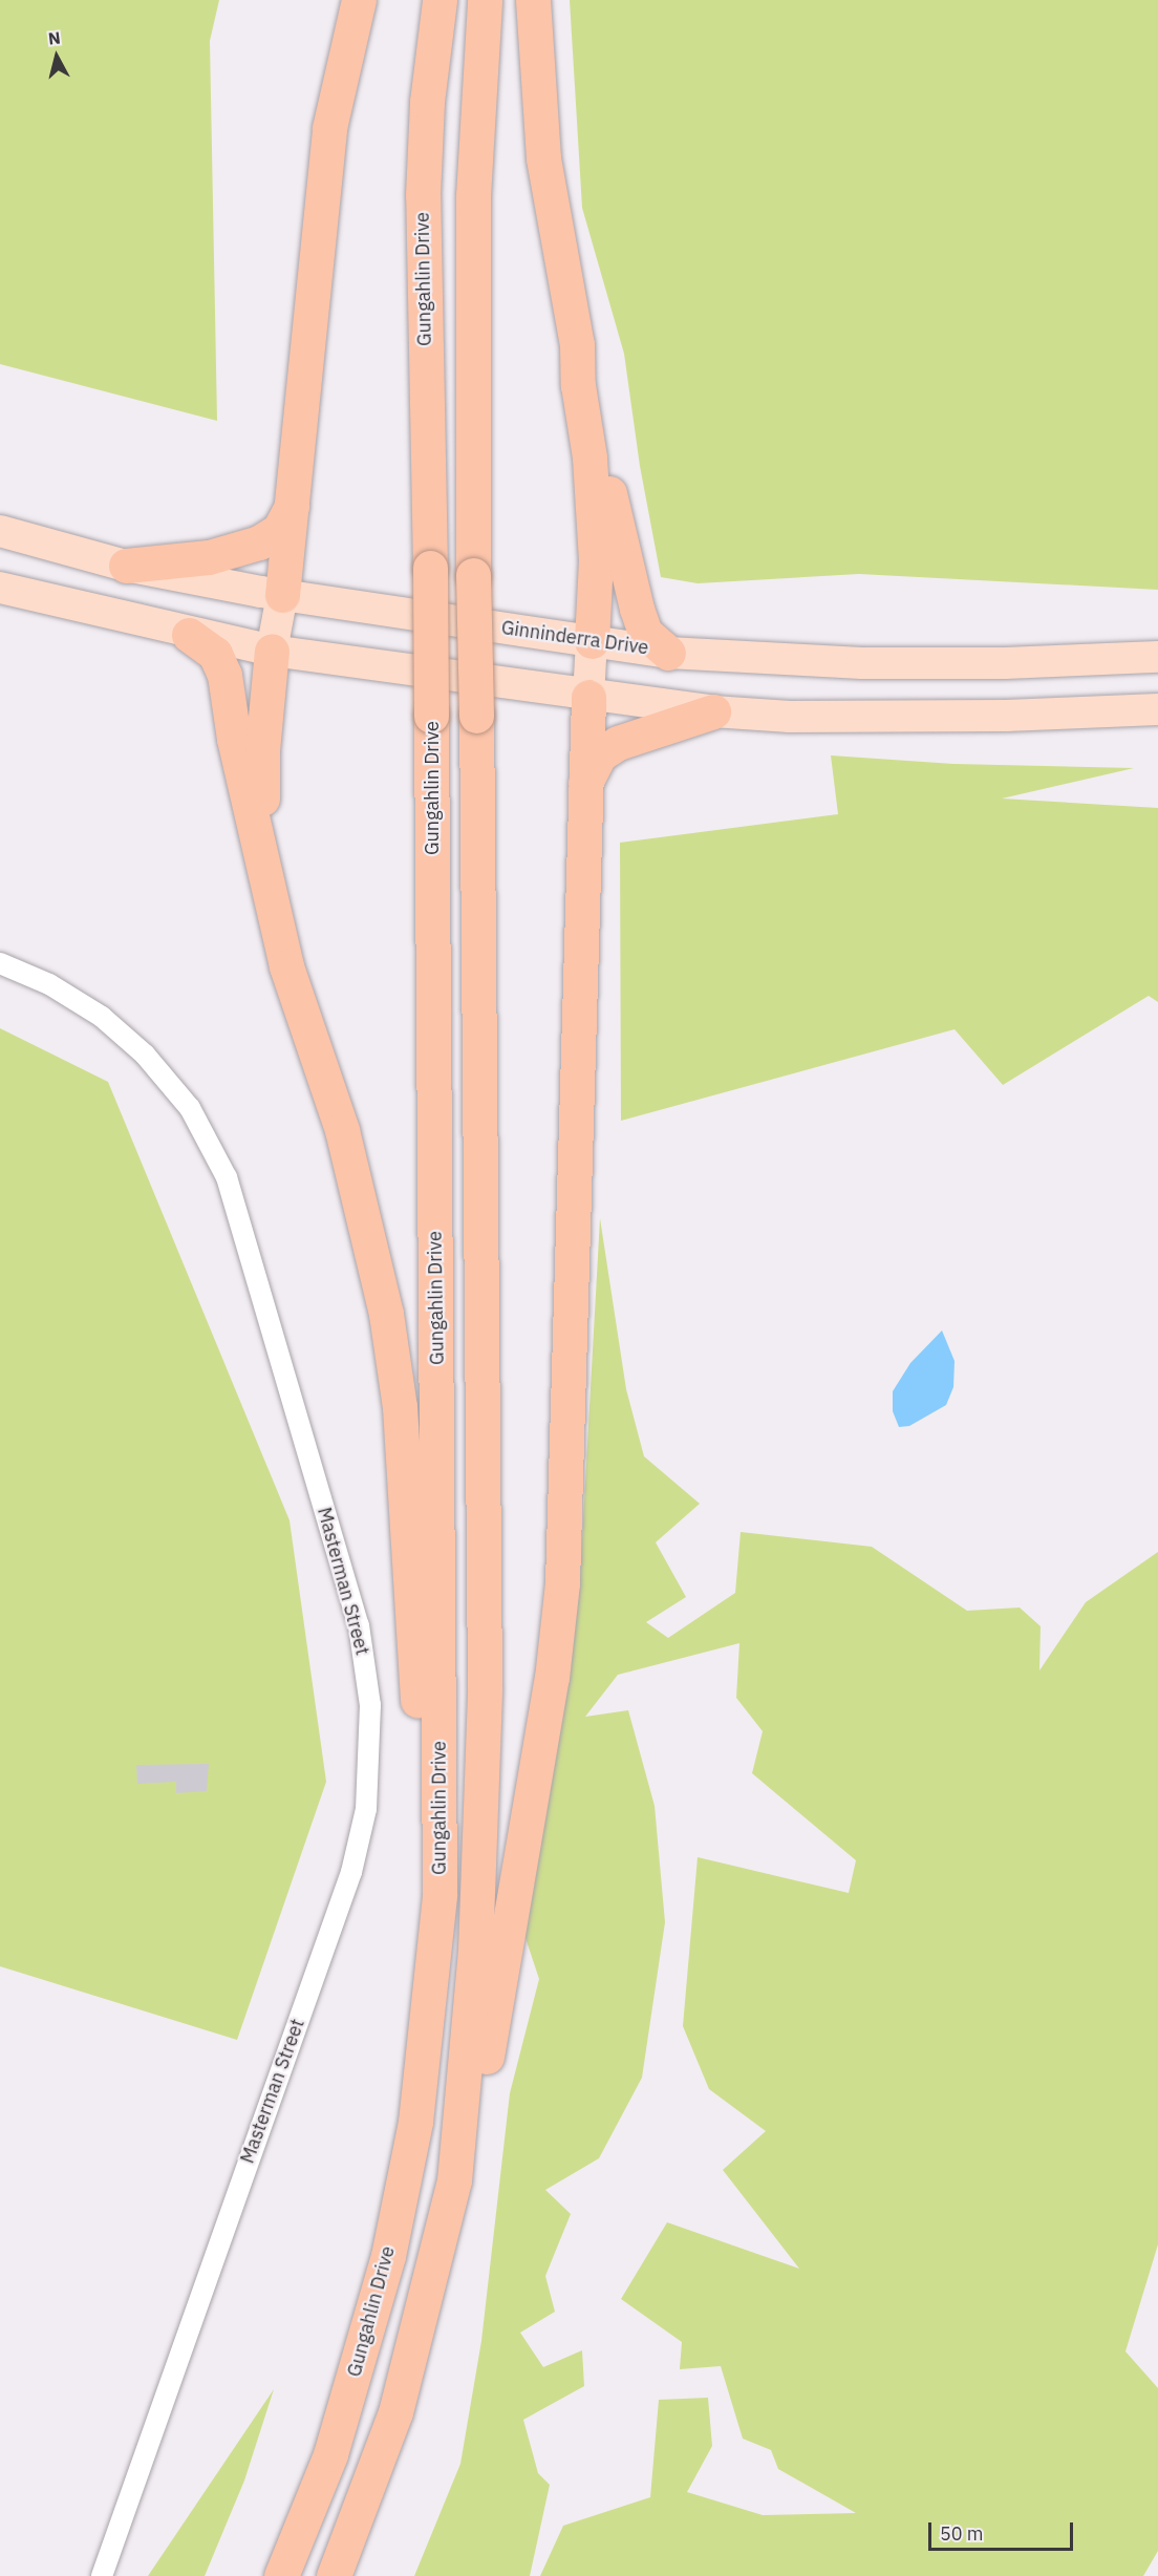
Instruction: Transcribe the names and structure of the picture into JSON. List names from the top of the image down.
{
  "streets": {
    "highway": ["Gungahlin Drive"],
    "main road": ["Ginninderra Drive"],
    "street": ["Masterman Street"]
  },
  "scale_bar": "50 m",
  "north": "top"
}
